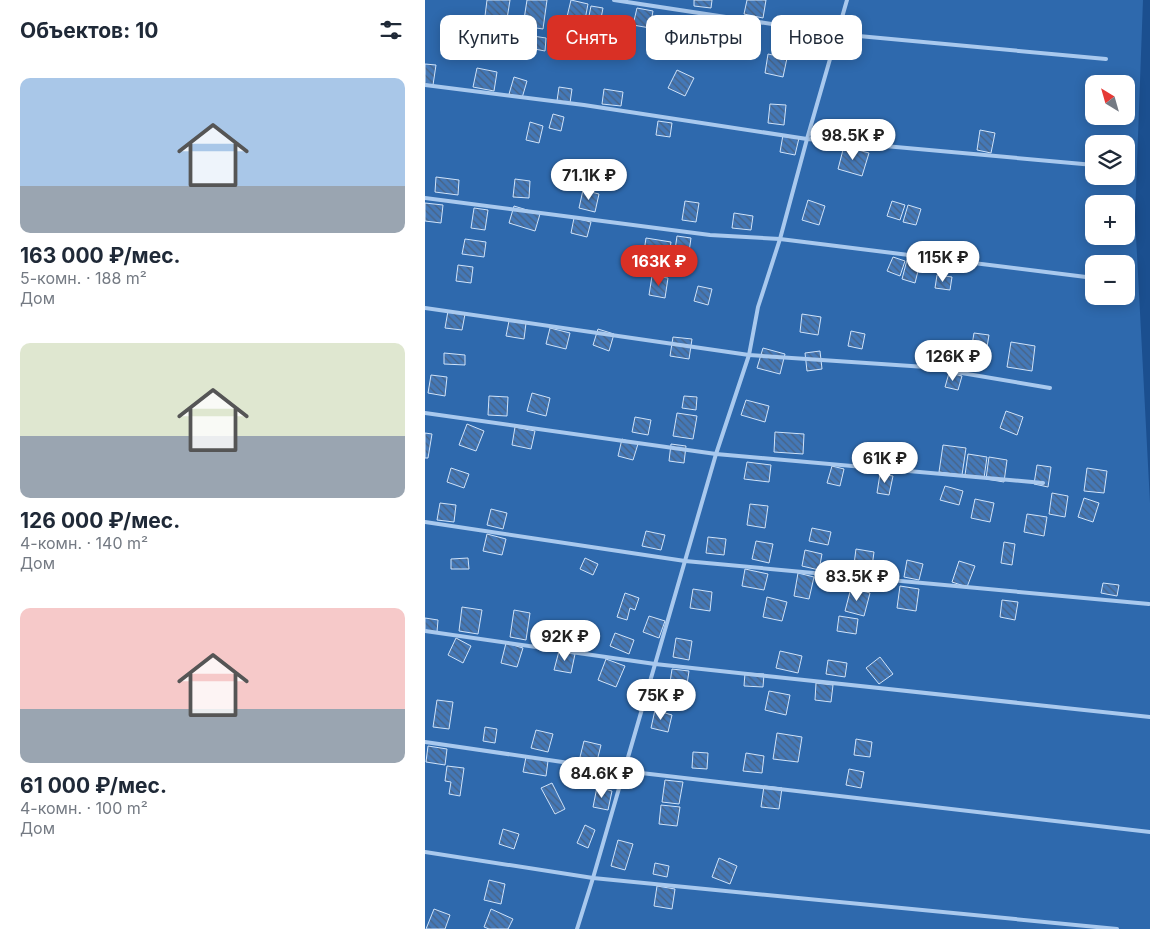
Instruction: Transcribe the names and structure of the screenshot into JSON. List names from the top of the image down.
{
  "north": "top left",
  "page": {
    "heading": "Объектов: 10",
    "chip": [
      "Купить",
      "Снять",
      "Фильтры",
      "Новое"
    ],
    "list": [
      {
        "name": "163 000 ₽/мес.",
        "note": "5-комн. · 188 m² · Дом"
      },
      {
        "name": "126 000 ₽/мес.",
        "note": "4-комн. · 140 m² · Дом"
      },
      {
        "name": "61 000 ₽/мес.",
        "note": "4-комн. · 100 m² · Дом"
      }
    ],
    "map_buttons": ["+", "−"],
    "price": [
      "98.5K ₽",
      "71.1K ₽",
      "115K ₽",
      "163K ₽",
      "126K ₽",
      "61K ₽",
      "83.5K ₽",
      "92K ₽",
      "75K ₽",
      "84.6K ₽"
    ]
  }
}
